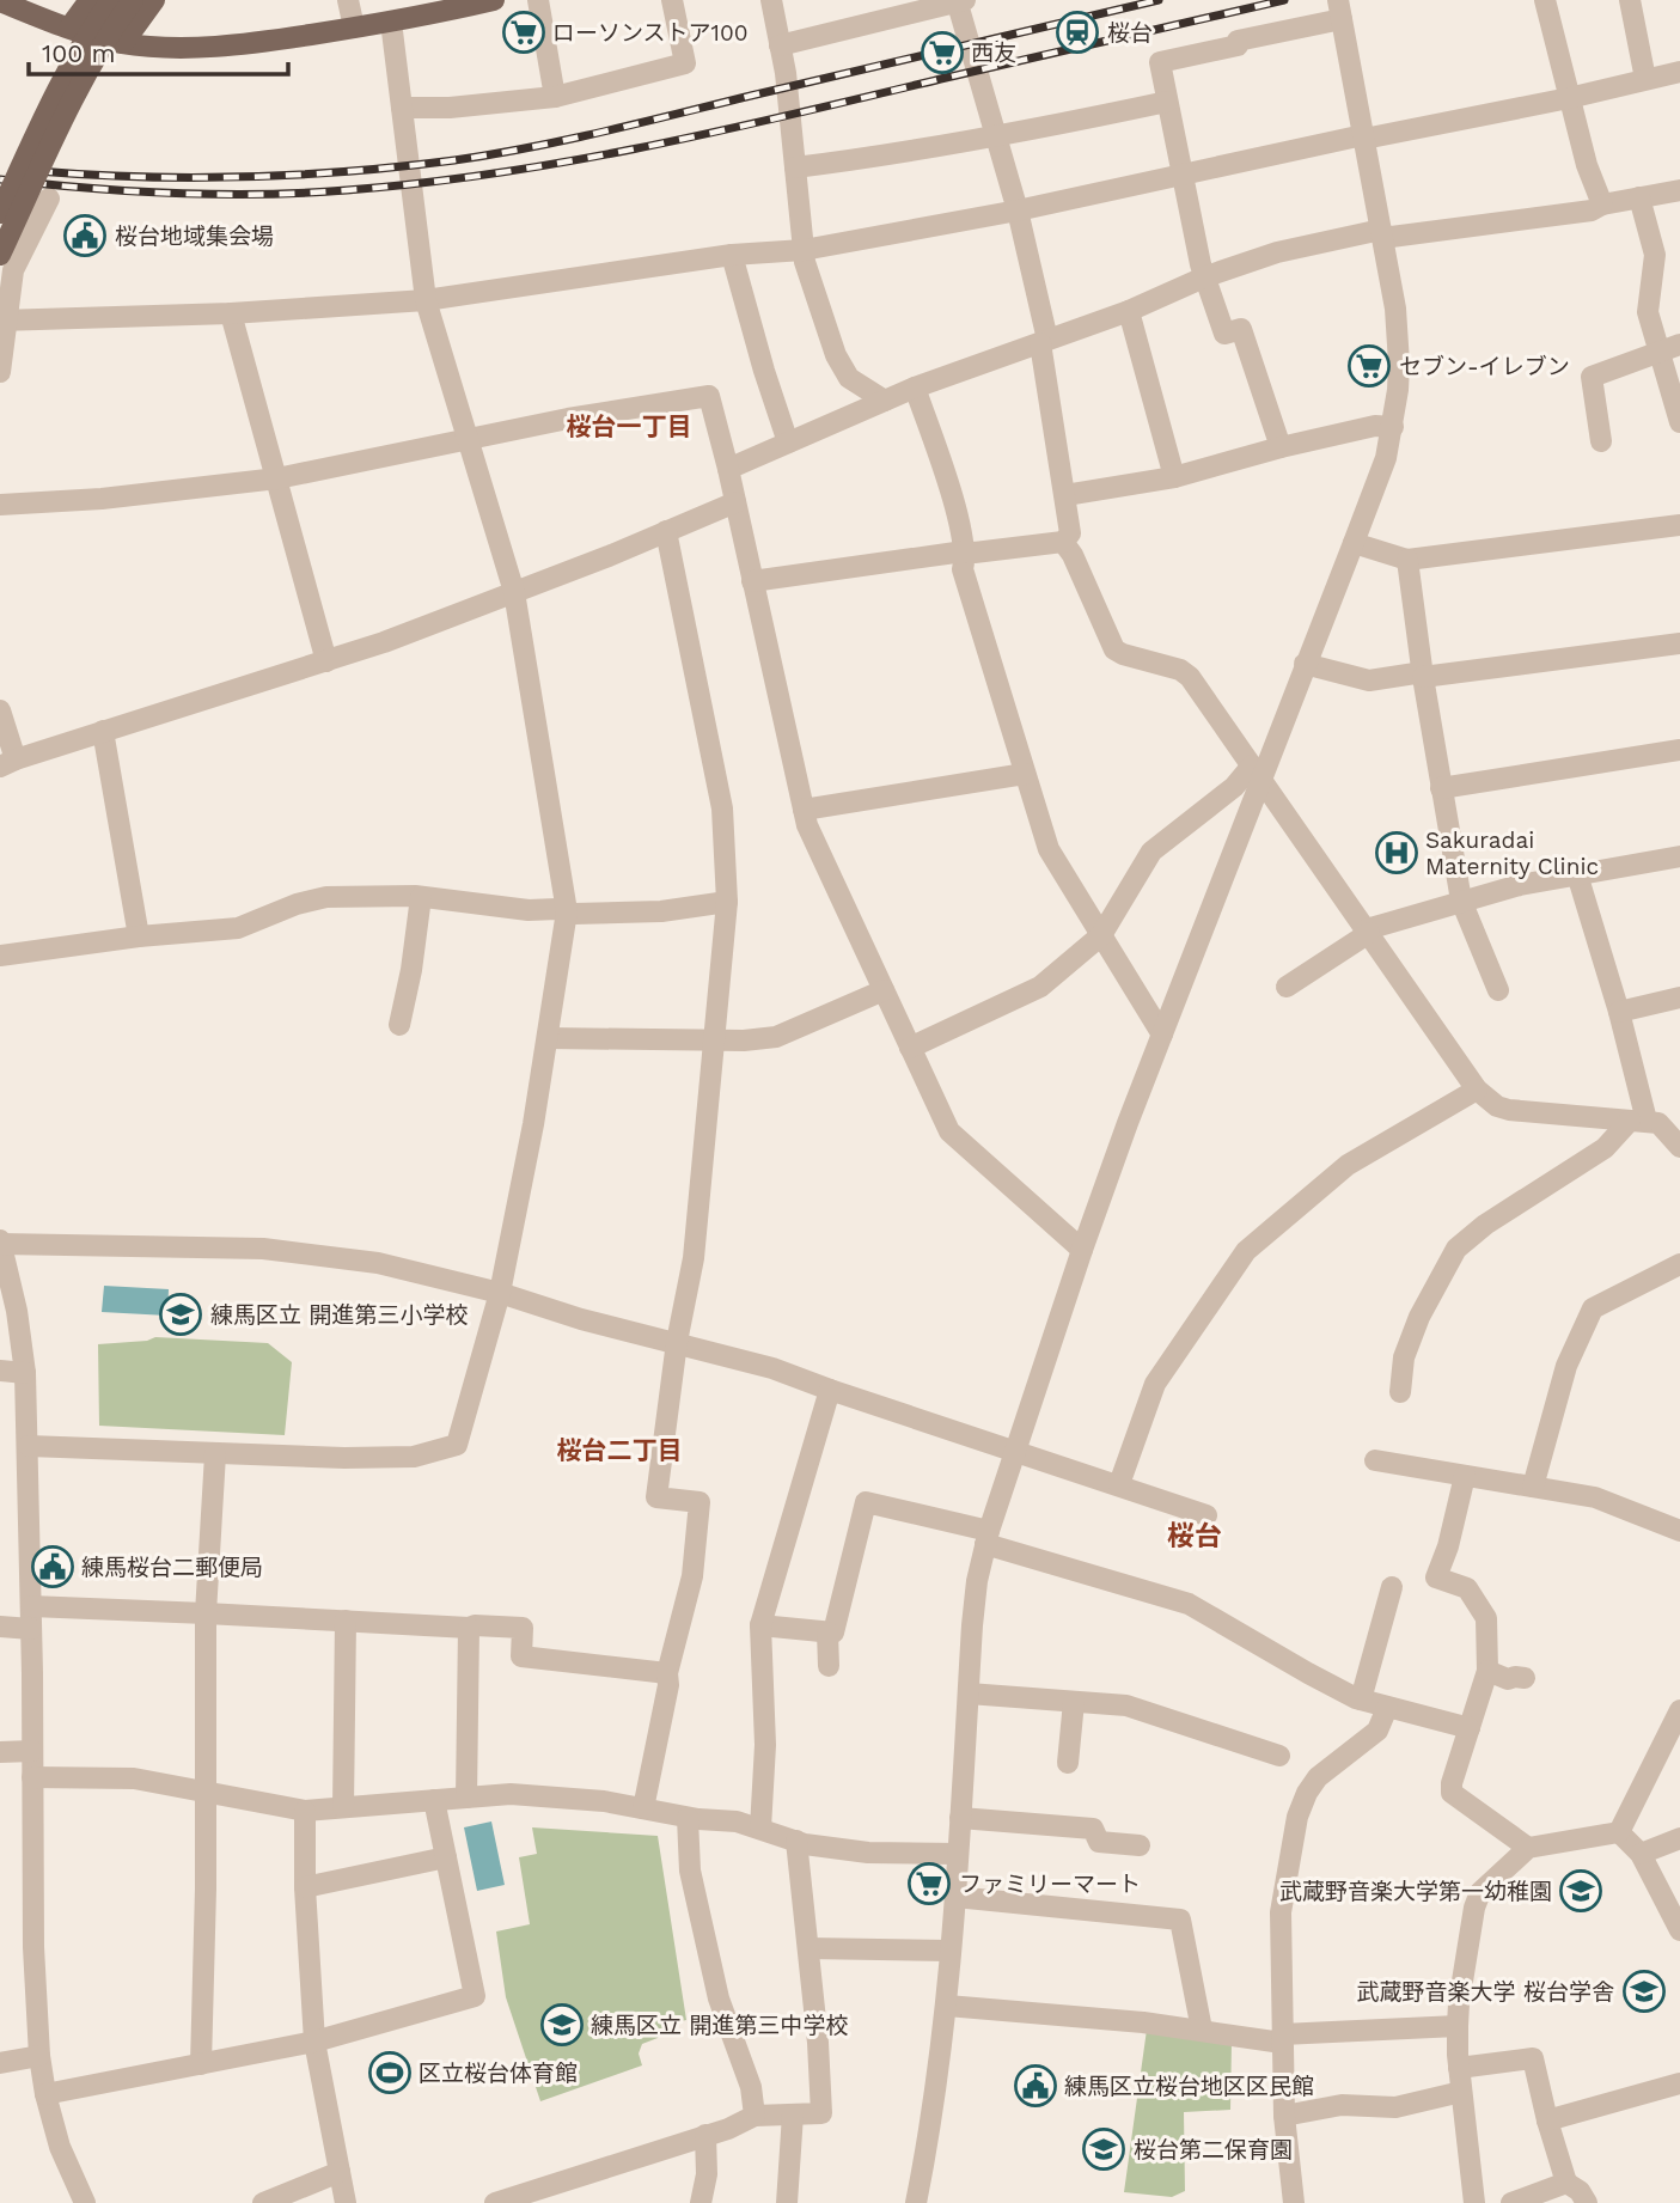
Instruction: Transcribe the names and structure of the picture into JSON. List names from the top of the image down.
{
  "districts": ["桜台一丁目", "桜台二丁目", "桜台"],
  "places": {
    "supermarket": [
      "ローソンストア100",
      "西友",
      "セブン-イレブン",
      "ファミリーマート"
    ],
    "station": ["桜台"],
    "public building": ["桜台地域集会場", "練馬桜台二郵便局", "練馬区立桜台地区区民館"],
    "hospital": ["Sakuradai Maternity Clinic"],
    "school or university": [
      "練馬区立 開進第三小学校",
      "武蔵野音楽大学第一幼稚園",
      "武蔵野音楽大学 桜台学舎",
      "練馬区立 開進第三中学校",
      "桜台第二保育園"
    ],
    "sports": ["区立桜台体育館"]
  },
  "scale_bar": "100 m"
}
